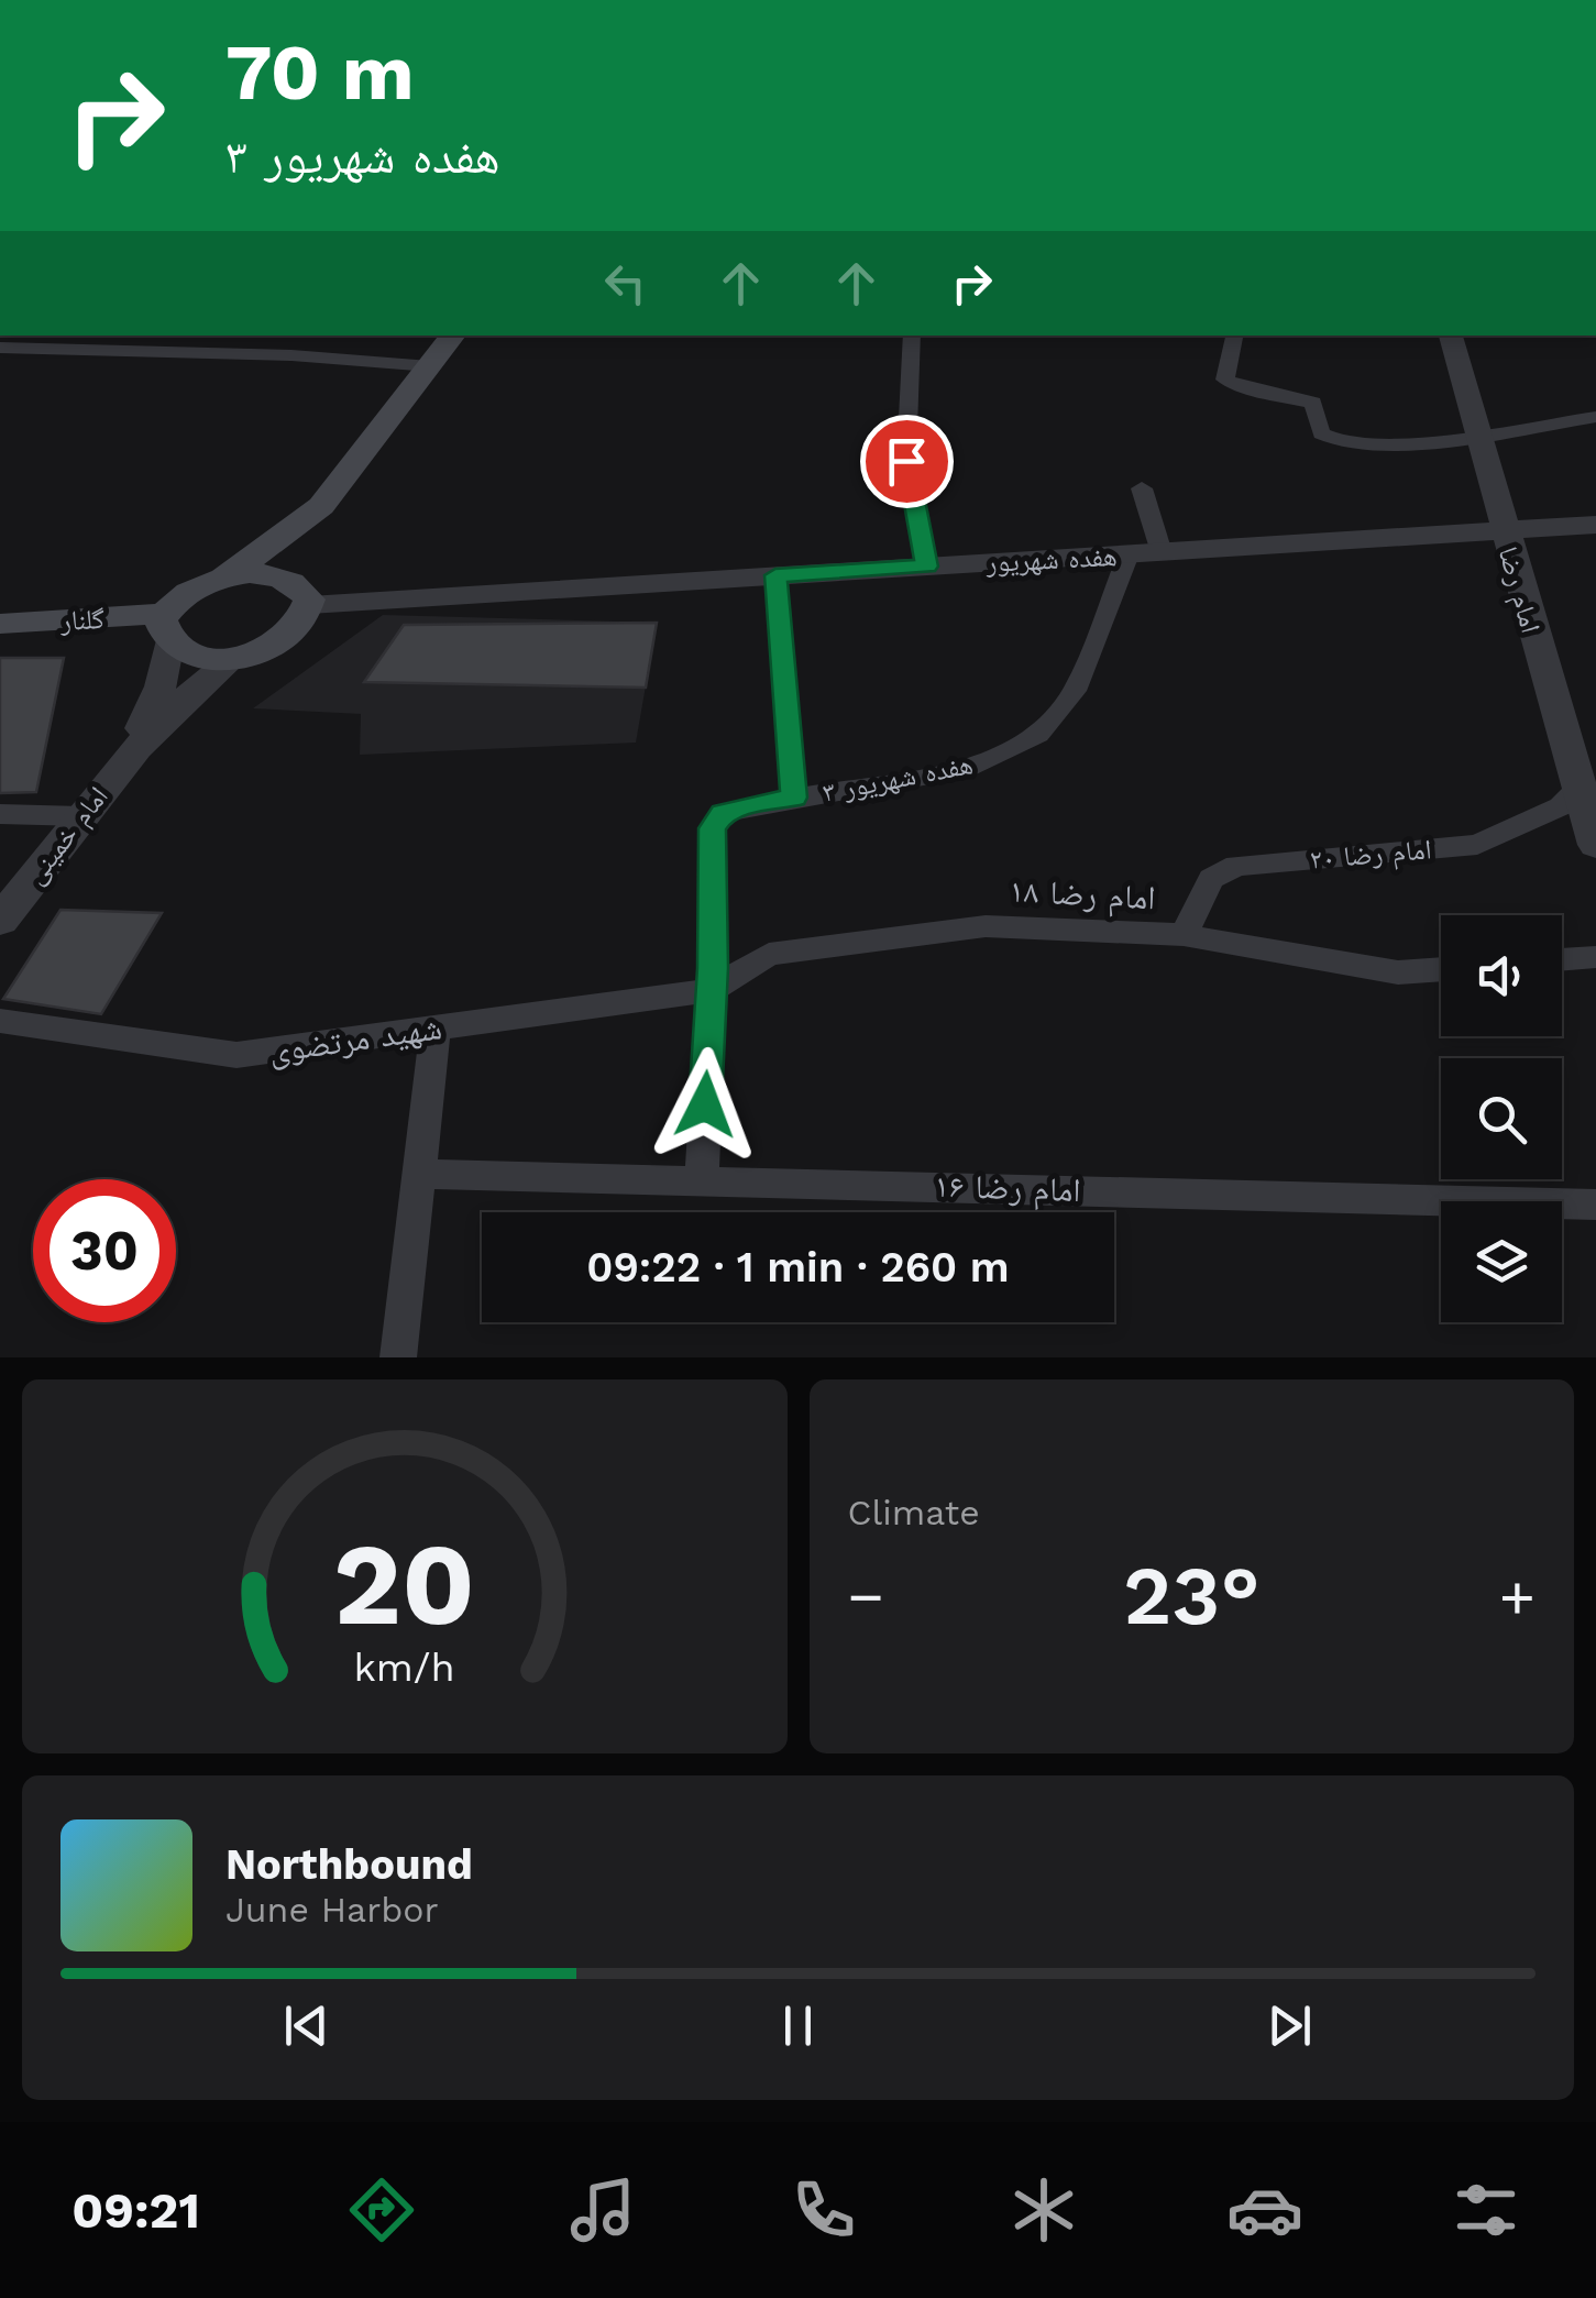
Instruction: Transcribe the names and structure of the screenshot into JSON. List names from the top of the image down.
{
  "streets": {
    "main road": ["گلنار"],
    "street": [
      "هفده شهریور",
      "امام رضا",
      "هفده شهریور ۳",
      "امام خمینی",
      "امام رضا ۲۰",
      "امام رضا ۱۸",
      "شهید مرتضوی",
      "امام رضا ۱۶"
    ]
  },
  "crossings": [
    ["هفده شهریور", "امام رضا"],
    ["هفده شهریور", "گلنار"],
    ["هفده شهریور", "هفده شهریور ۳"],
    ["امام رضا", "امام رضا ۲۰"],
    ["هفده شهریور ۳", "امام رضا ۱۸"],
    ["هفده شهریور ۳", "شهید مرتضوی"],
    ["هفده شهریور ۳", "امام رضا ۱۶"],
    ["امام رضا ۲۰", "امام رضا ۱۸"],
    ["امام رضا ۱۸", "شهید مرتضوی"]
  ],
  "page": {
    "turn": ["70 m", "هفده شهریور ۳"],
    "limit": "30",
    "trip": "09:22 · 1 min · 260 m",
    "tile": "Climate",
    "heat": ["−", "23°", "+"],
    "song": ["Northbound", "June Harbor"],
    "tabs": "09:21",
    "gauge": ["20", "km/h"]
  }
}
